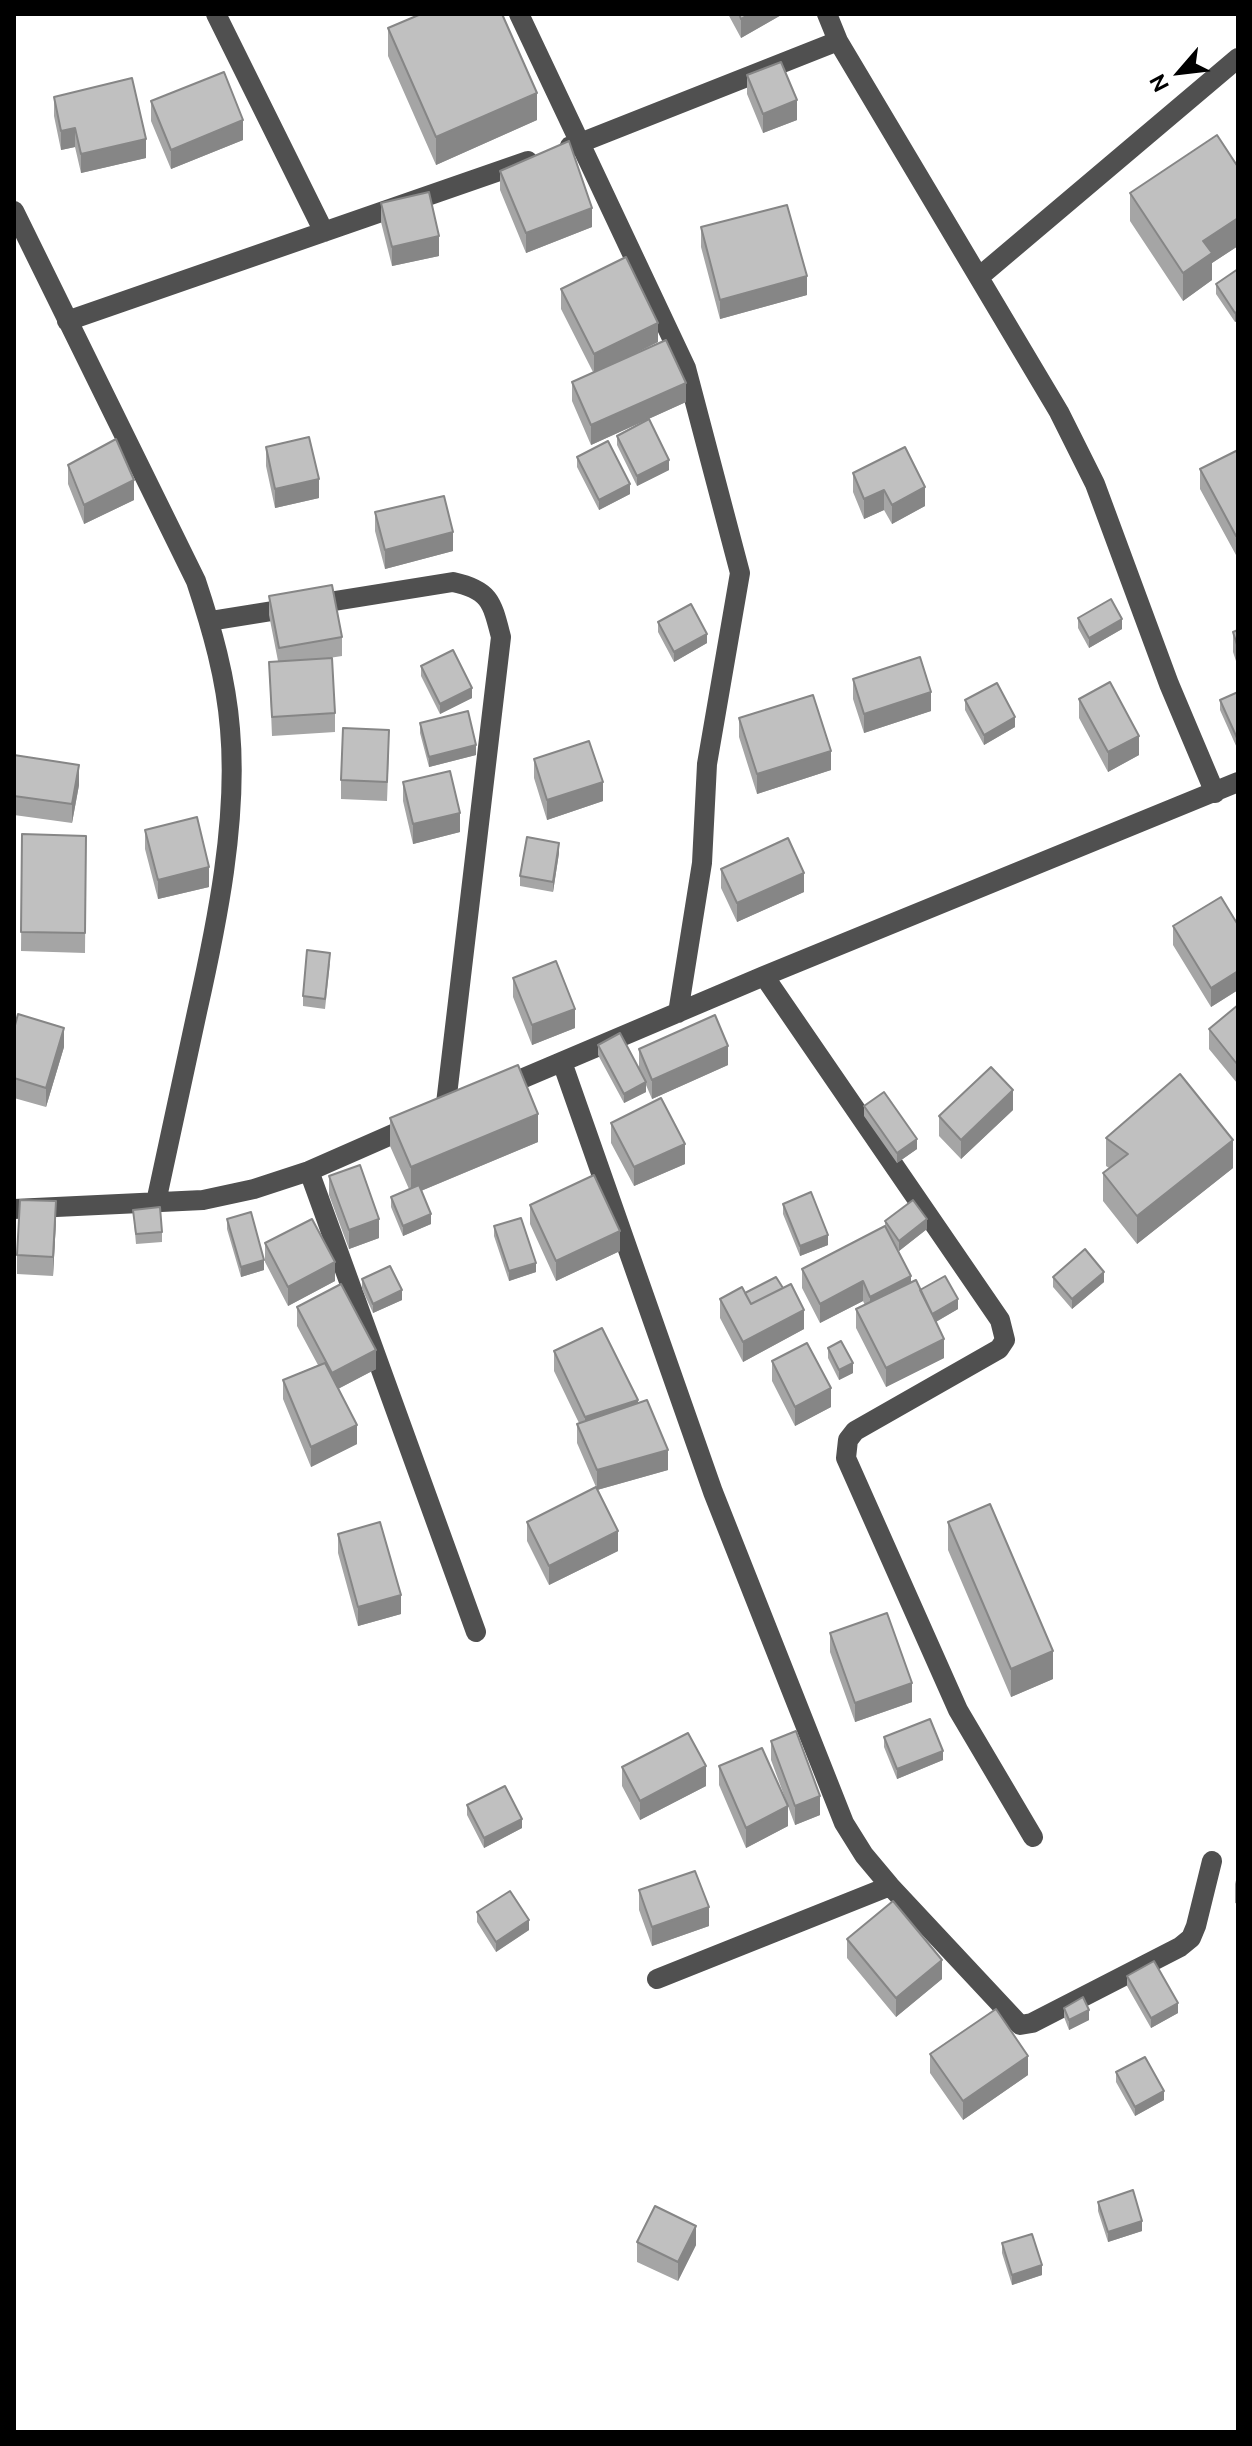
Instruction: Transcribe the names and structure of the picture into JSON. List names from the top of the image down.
{
  "north": "bottom left"
}
